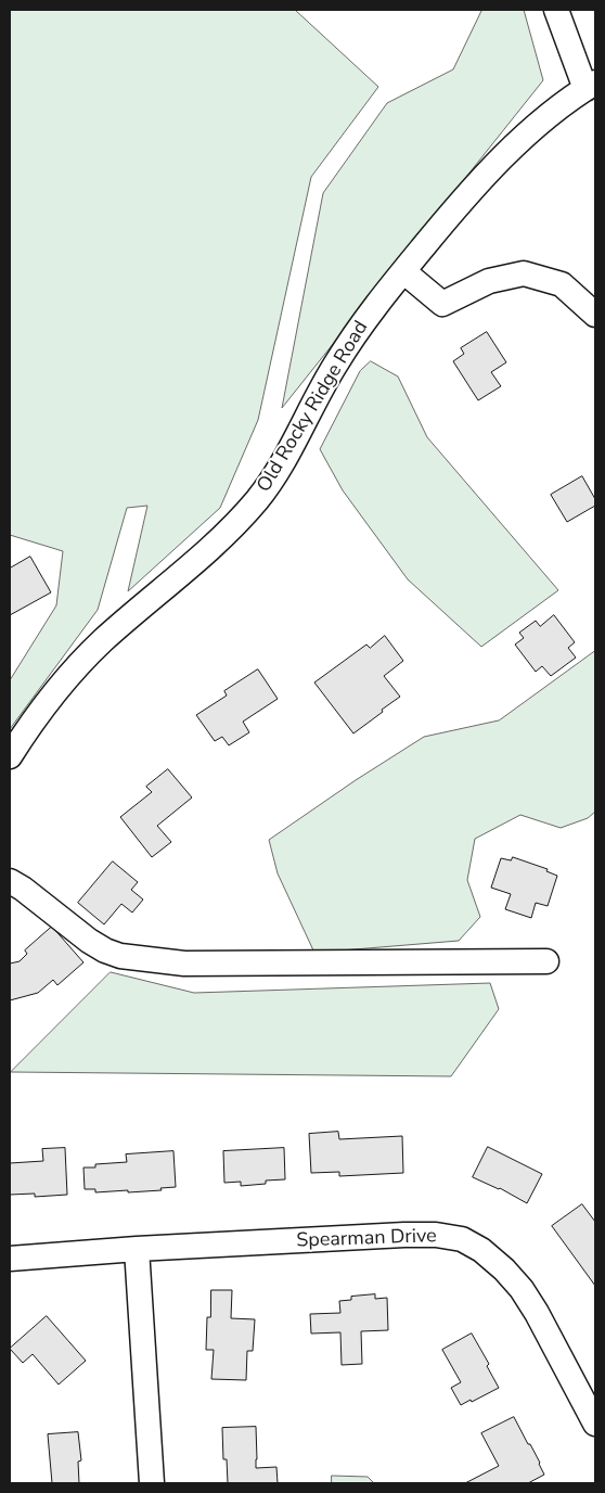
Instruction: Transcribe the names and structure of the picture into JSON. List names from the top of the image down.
{
  "streets": {
    "street": ["Old Rocky Ridge Road", "Spearman Drive"]
  }
}
